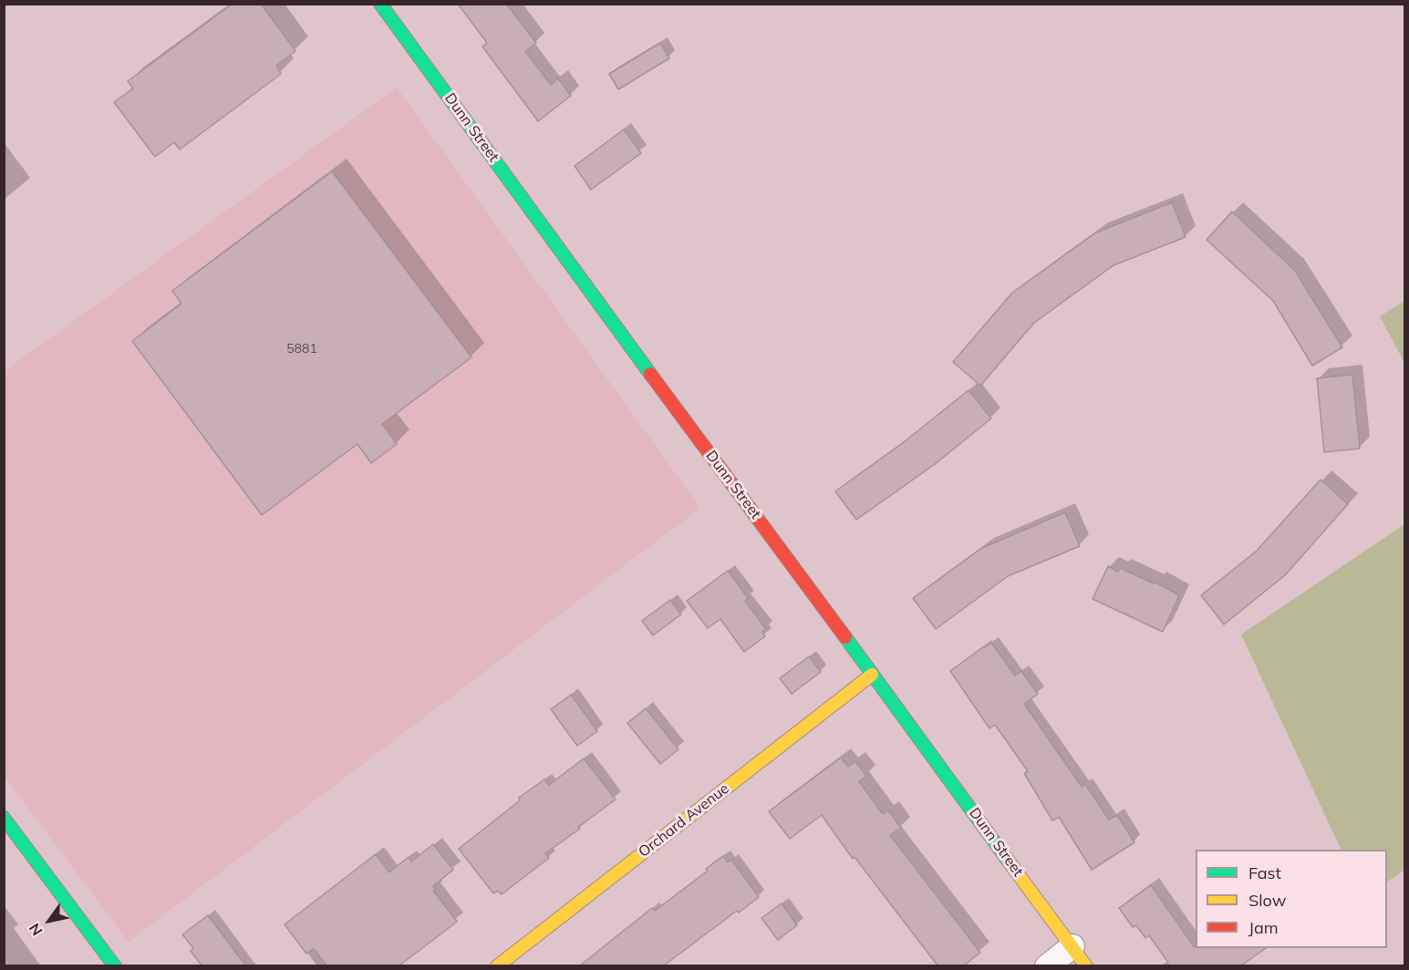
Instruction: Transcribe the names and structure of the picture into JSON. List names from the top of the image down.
{
  "streets": {
    "street": ["Dunn Street", "Orchard Avenue"]
  },
  "crossings": [
    ["Dunn Street", "Orchard Avenue"]
  ],
  "house_numbers": ["5881"],
  "legend": ["Fast", "Slow", "Jam"],
  "north": "bottom left"
}
